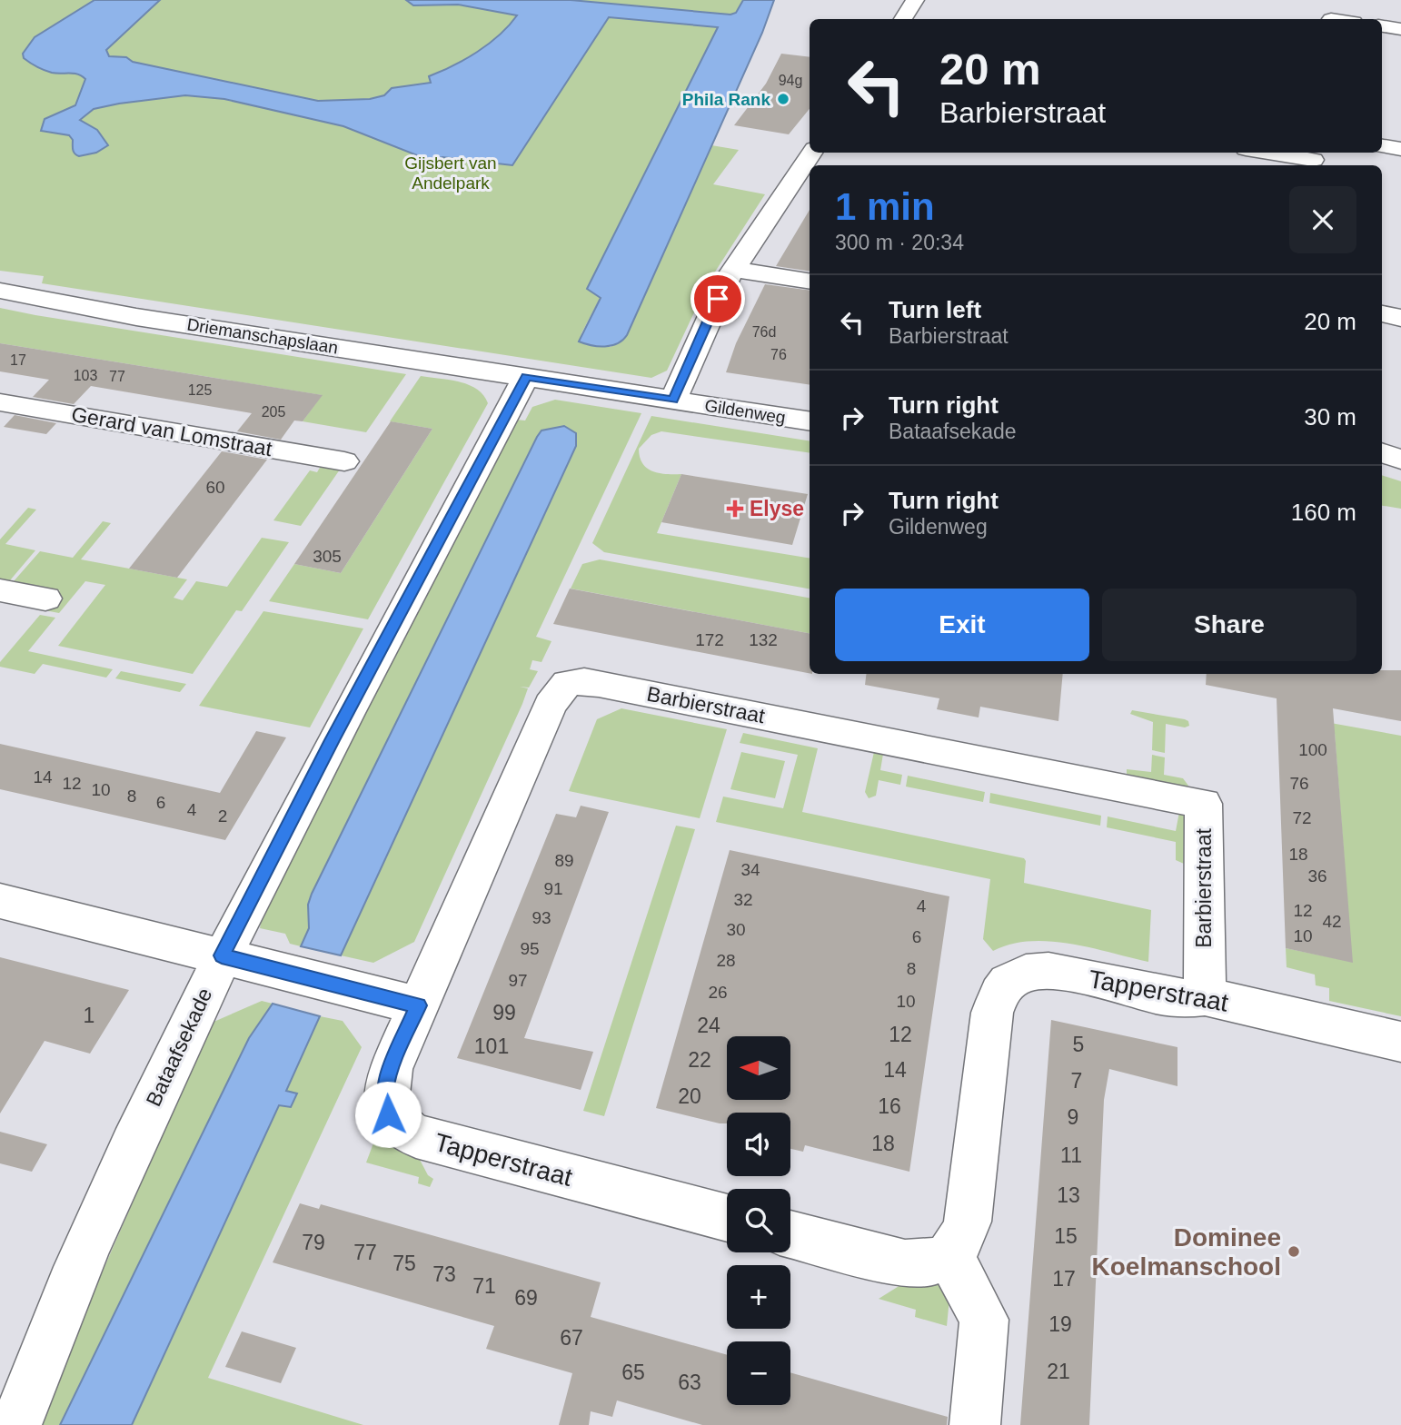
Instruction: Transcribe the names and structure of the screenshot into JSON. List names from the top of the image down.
{
  "streets": {
    "street": [
      "Driemanschapslaan",
      "Gildenweg",
      "Gerard van Lomstraat",
      "Barbierstraat",
      "Tapperstraat",
      "Bataafsekade"
    ]
  },
  "crossings": [
    ["Driemanschapslaan", "Gildenweg"],
    ["Driemanschapslaan", "Bataafsekade"],
    ["Gildenweg", "Bataafsekade"],
    ["Barbierstraat", "Tapperstraat"]
  ],
  "parks": ["Gijsbert van Andelpark"],
  "places": {
    "other": ["Phila Rank", "Dominee Koelmanschool"],
    "health": ["Elyse"]
  },
  "house_numbers": [
    "94g",
    "76d",
    "76",
    "17",
    "103",
    "77",
    "125",
    "205",
    "60",
    "305",
    "172",
    "132",
    "100",
    "14",
    "12",
    "76",
    "10",
    "8",
    "6",
    "4",
    "2",
    "72",
    "18",
    "89",
    "34",
    "36",
    "91",
    "32",
    "4",
    "12",
    "93",
    "42",
    "30",
    "10",
    "6",
    "95",
    "28",
    "8",
    "97",
    "26",
    "10",
    "99",
    "1",
    "24",
    "12",
    "5",
    "101",
    "22",
    "14",
    "7",
    "20",
    "16",
    "9",
    "18",
    "11",
    "13",
    "15",
    "79",
    "77",
    "75",
    "73",
    "17",
    "71",
    "69",
    "19",
    "67",
    "21",
    "65",
    "63"
  ],
  "north": "left",
  "page": {
    "turn": ["20 m", "Barbierstraat"],
    "heading": ["1 min", "300 m · 20:34"],
    "list": [
      {
        "name": "Turn left",
        "note": "Barbierstraat",
        "value": "20 m"
      },
      {
        "name": "Turn right",
        "note": "Bataafsekade",
        "value": "30 m"
      },
      {
        "name": "Turn right",
        "note": "Gildenweg",
        "value": "160 m"
      }
    ],
    "buttons": ["Exit", "Share"],
    "map_buttons": ["+", "−"]
  }
}
